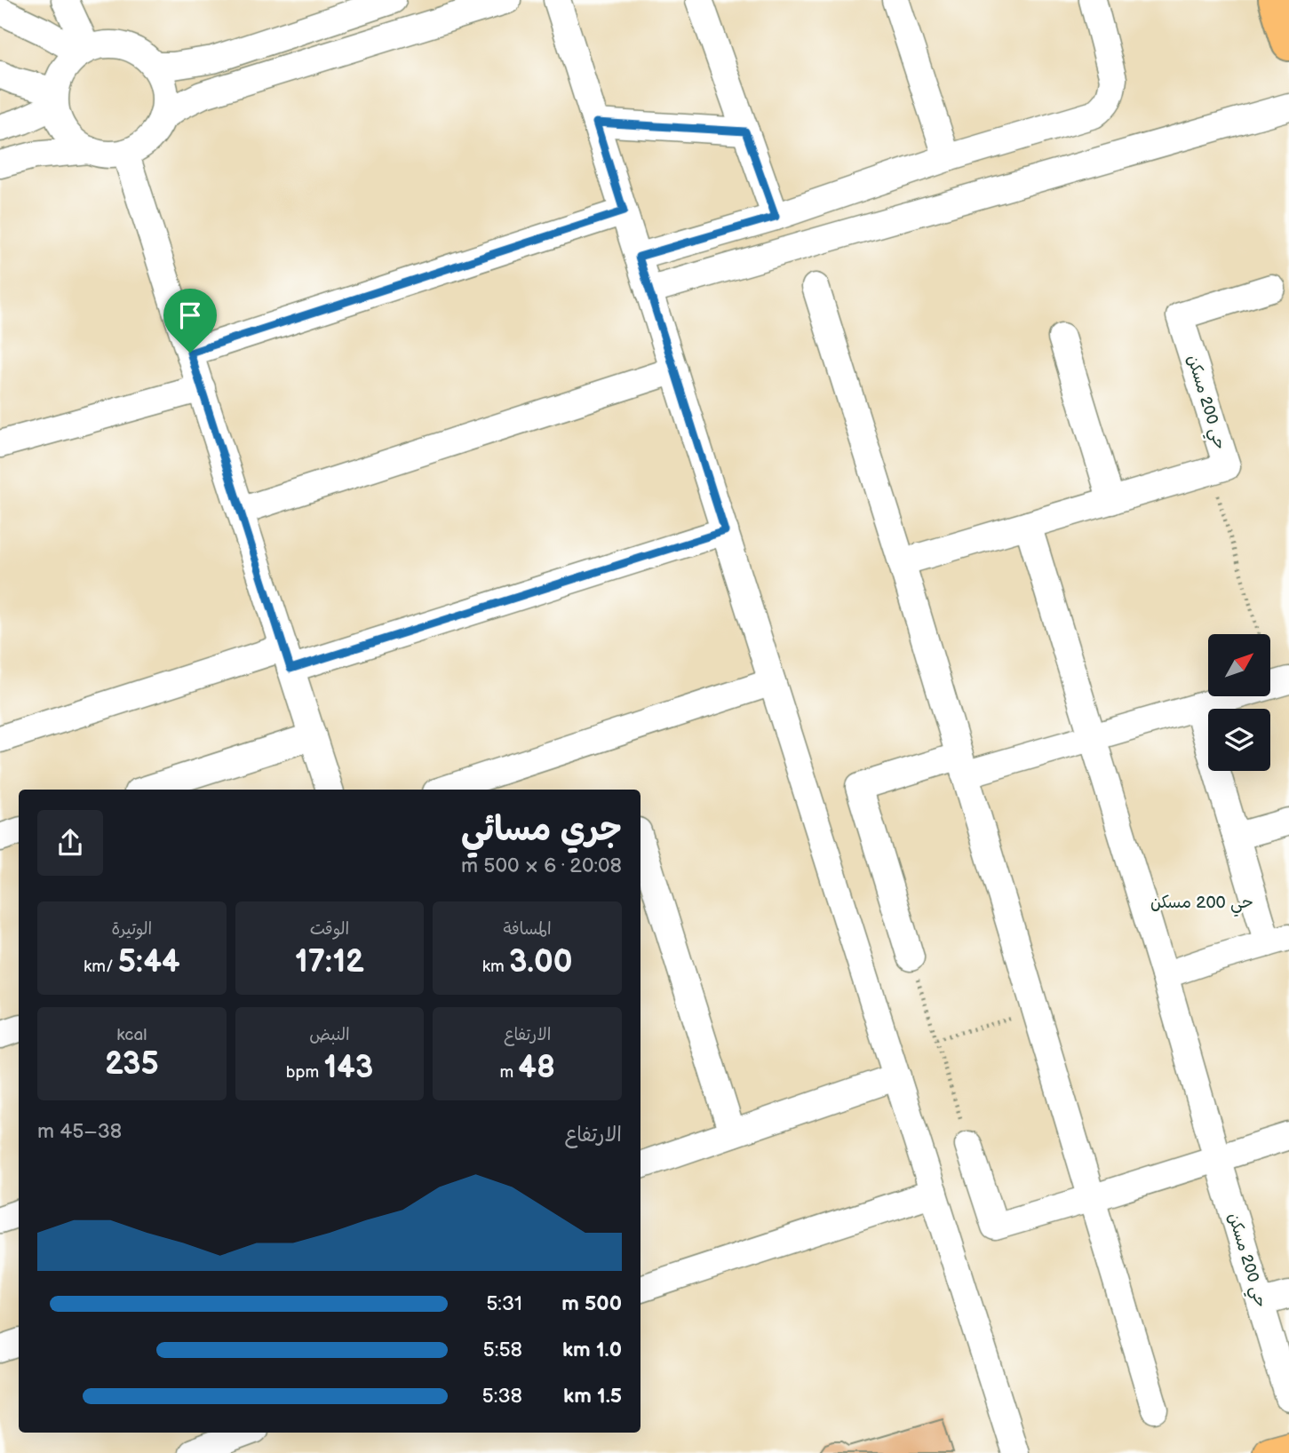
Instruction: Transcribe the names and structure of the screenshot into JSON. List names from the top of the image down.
{
  "streets": {
    "street": ["حي 200 مسكن"]
  },
  "districts": ["حي 200 مسكن"],
  "north": "top right",
  "page": {
    "heading": ["جري مسائي", "20:08 · 6 × 500 m"],
    "stats": [
      ["المسافة", "3.00 km"],
      ["الوقت", "17:12"],
      ["الوتيرة", "5:44 /km"],
      ["الارتفاع", "48 m"],
      ["النبض", "143 bpm"],
      ["kcal", "235"]
    ],
    "chart": ["الارتفاع", "38–45 m"],
    "list": [
      {
        "name": "500 m",
        "note": "5:31"
      },
      {
        "name": "1.0 km",
        "note": "5:58"
      },
      {
        "name": "1.5 km",
        "note": "5:38"
      }
    ]
  }
}
